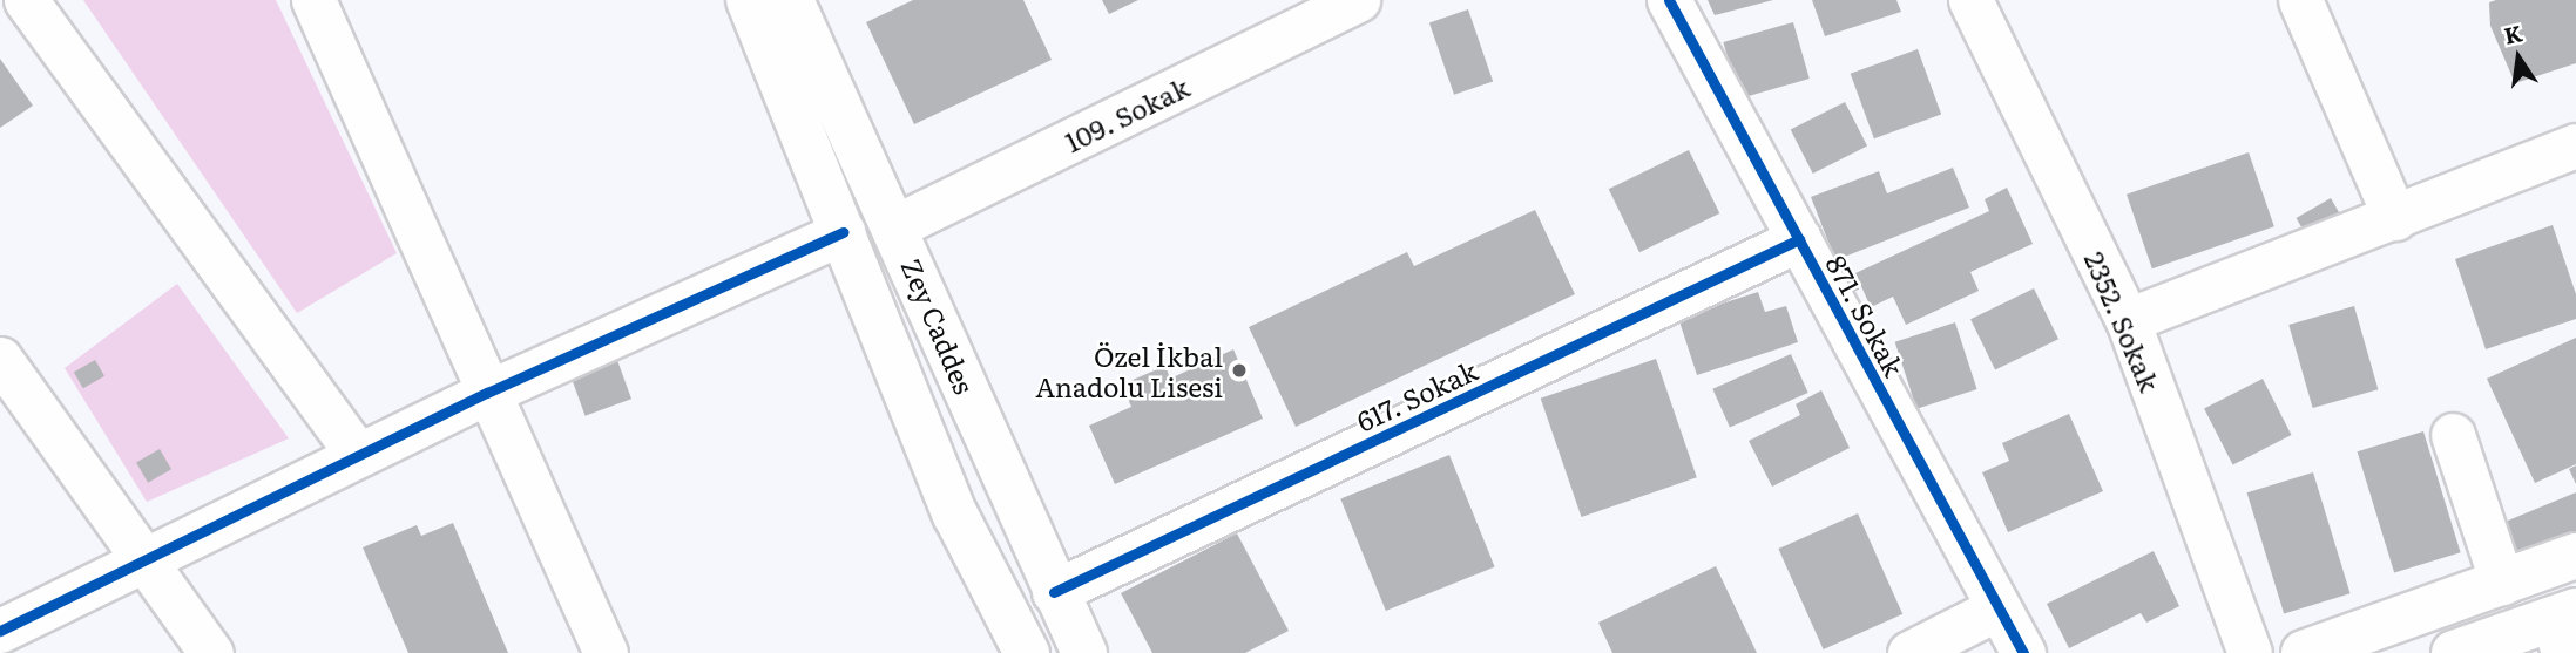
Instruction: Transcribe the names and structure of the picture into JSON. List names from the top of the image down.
{
  "streets": {
    "main road": ["Zey Caddes"],
    "street": [
      "109. Sokak",
      "871. Sokak",
      "2352. Sokak",
      "617. Sokak"
    ]
  },
  "crossings": [
    ["109. Sokak", "Zey Caddes"],
    ["871. Sokak", "617. Sokak"],
    ["Zey Caddes", "617. Sokak"]
  ],
  "places": ["Özel İkbal Anadolu Lisesi"],
  "north": "top"
}
